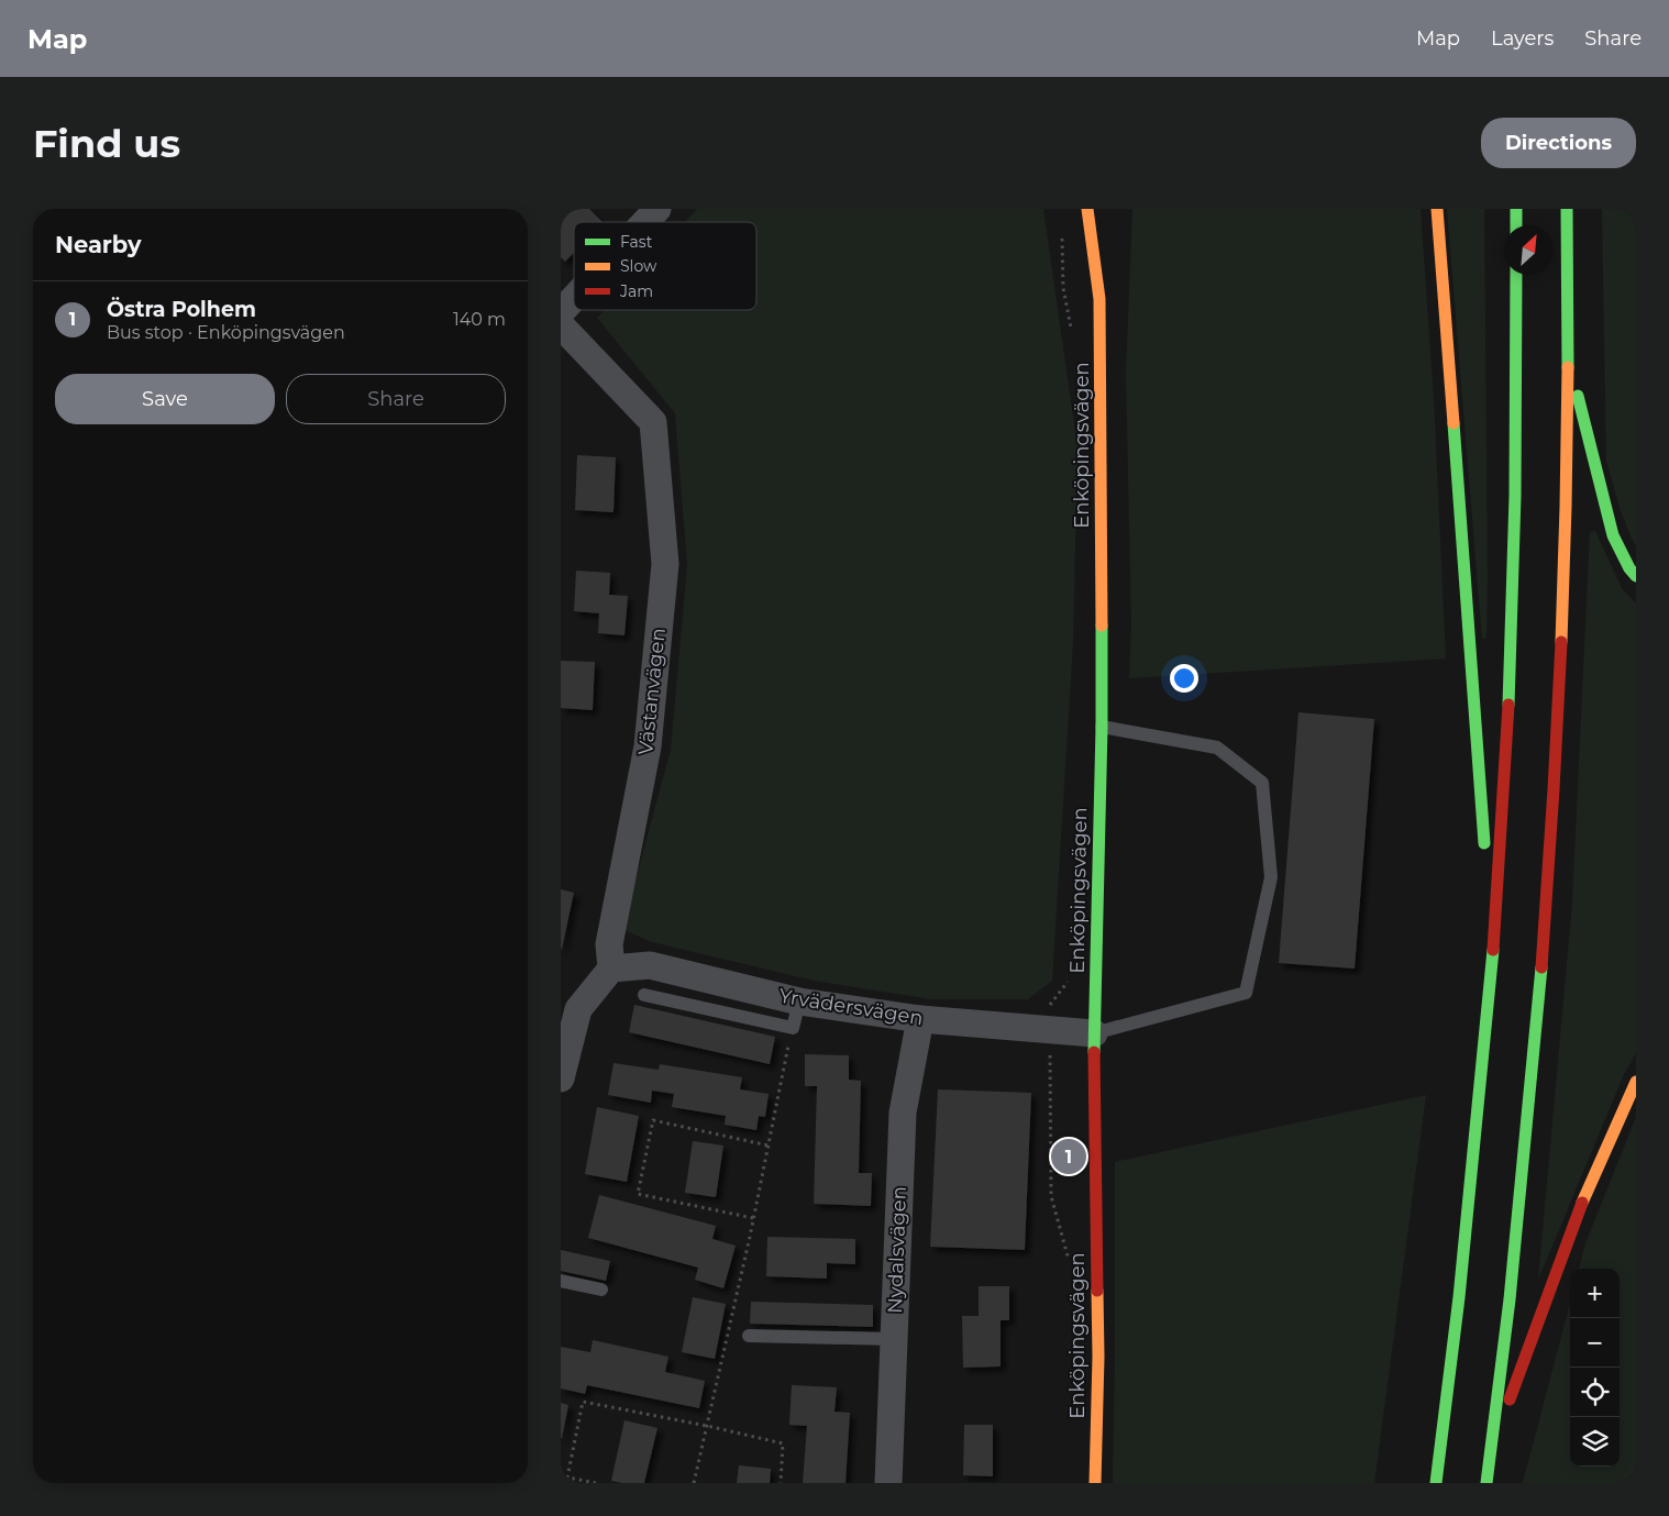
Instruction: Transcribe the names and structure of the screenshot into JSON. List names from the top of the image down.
{
  "streets": {
    "main road": ["Enköpingsvägen"],
    "street": ["Västanvägen", "Yrvädersvägen", "Nydalsvägen"]
  },
  "crossings": [
    ["Enköpingsvägen", "Yrvädersvägen"],
    ["Västanvägen", "Yrvädersvägen"],
    ["Yrvädersvägen", "Nydalsvägen"]
  ],
  "legend": ["Fast", "Slow", "Jam"],
  "north": "top right",
  "page": {
    "header": "Map",
    "nav": ["Map", "Layers", "Share"],
    "buttons": [
      "Directions",
      ["Save", "Share"]
    ],
    "title": "Find us",
    "heading": "Nearby",
    "list": [
      {
        "mark": "1",
        "name": "Östra Polhem",
        "note": "Bus stop · Enköpingsvägen",
        "value": "140 m"
      }
    ],
    "pins": "1",
    "map_buttons": ["+", "−"]
  }
}
